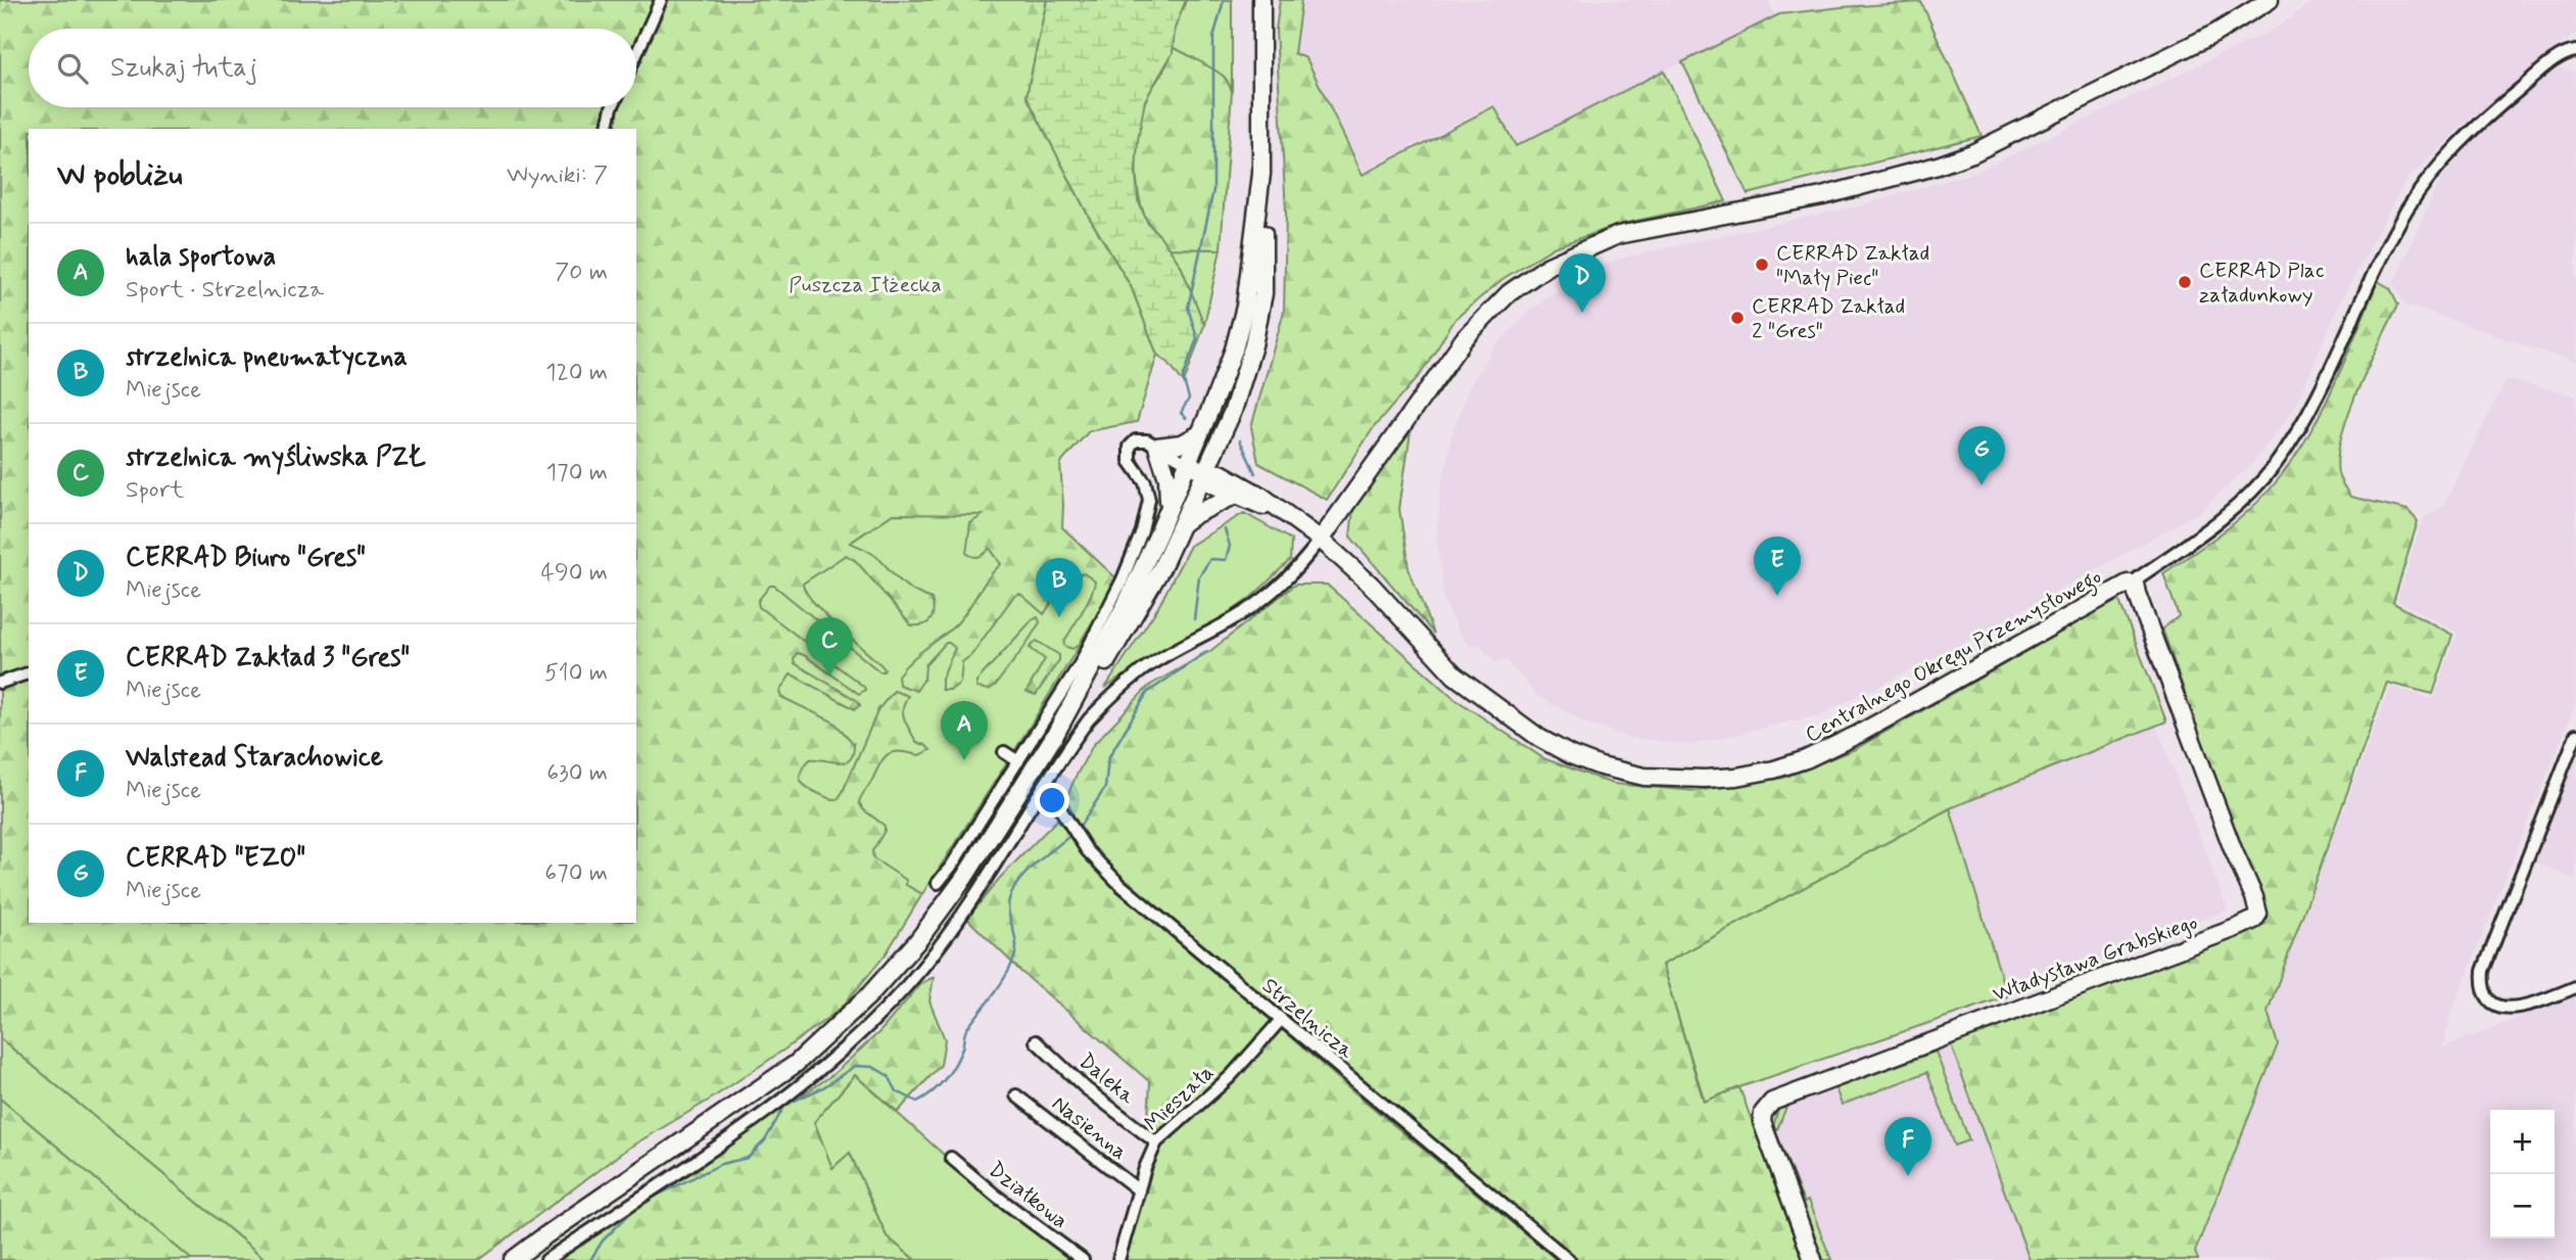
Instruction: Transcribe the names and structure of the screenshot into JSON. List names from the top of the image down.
{
  "streets": {
    "street": [
      "Centralnego Okręgu Przemysłowego",
      "Władysława Grabskiego",
      "Strzelnicza",
      "Daleka",
      "Mieszała",
      "Nasienna",
      "Działkowa"
    ]
  },
  "crossings": [
    ["Centralnego Okręgu Przemysłowego", "Władysława Grabskiego"],
    ["Strzelnicza", "Mieszała"],
    ["Daleka", "Mieszała"],
    ["Mieszała", "Nasienna"]
  ],
  "parks": ["Puszcza Iłżecka"],
  "places": ["CERRAD Zakład \"Mały Piec\"", "CERRAD Plac załadunkowy", "CERRAD Zakład 2 \"Gres\""],
  "page": {
    "search": "Szukaj tutaj",
    "heading": ["W pobliżu", "Wyniki: 7"],
    "list": [
      {
        "mark": "A",
        "name": "hala sportowa",
        "note": "Sport · Strzelnicza",
        "value": "70 m"
      },
      {
        "mark": "B",
        "name": "strzelnica pneumatyczna",
        "note": "Miejsce",
        "value": "120 m"
      },
      {
        "mark": "C",
        "name": "strzelnica myśliwska PZŁ",
        "note": "Sport",
        "value": "170 m"
      },
      {
        "mark": "D",
        "name": "CERRAD Biuro \"Gres\"",
        "note": "Miejsce",
        "value": "490 m"
      },
      {
        "mark": "E",
        "name": "CERRAD Zakład 3 \"Gres\"",
        "note": "Miejsce",
        "value": "510 m"
      },
      {
        "mark": "F",
        "name": "Walstead Starachowice",
        "note": "Miejsce",
        "value": "630 m"
      },
      {
        "mark": "G",
        "name": "CERRAD \"EZO\"",
        "note": "Miejsce",
        "value": "670 m"
      }
    ],
    "pins": [
      "D",
      "G",
      "E",
      "B",
      "C",
      "A",
      "F"
    ],
    "map_buttons": ["+", "−"]
  }
}
